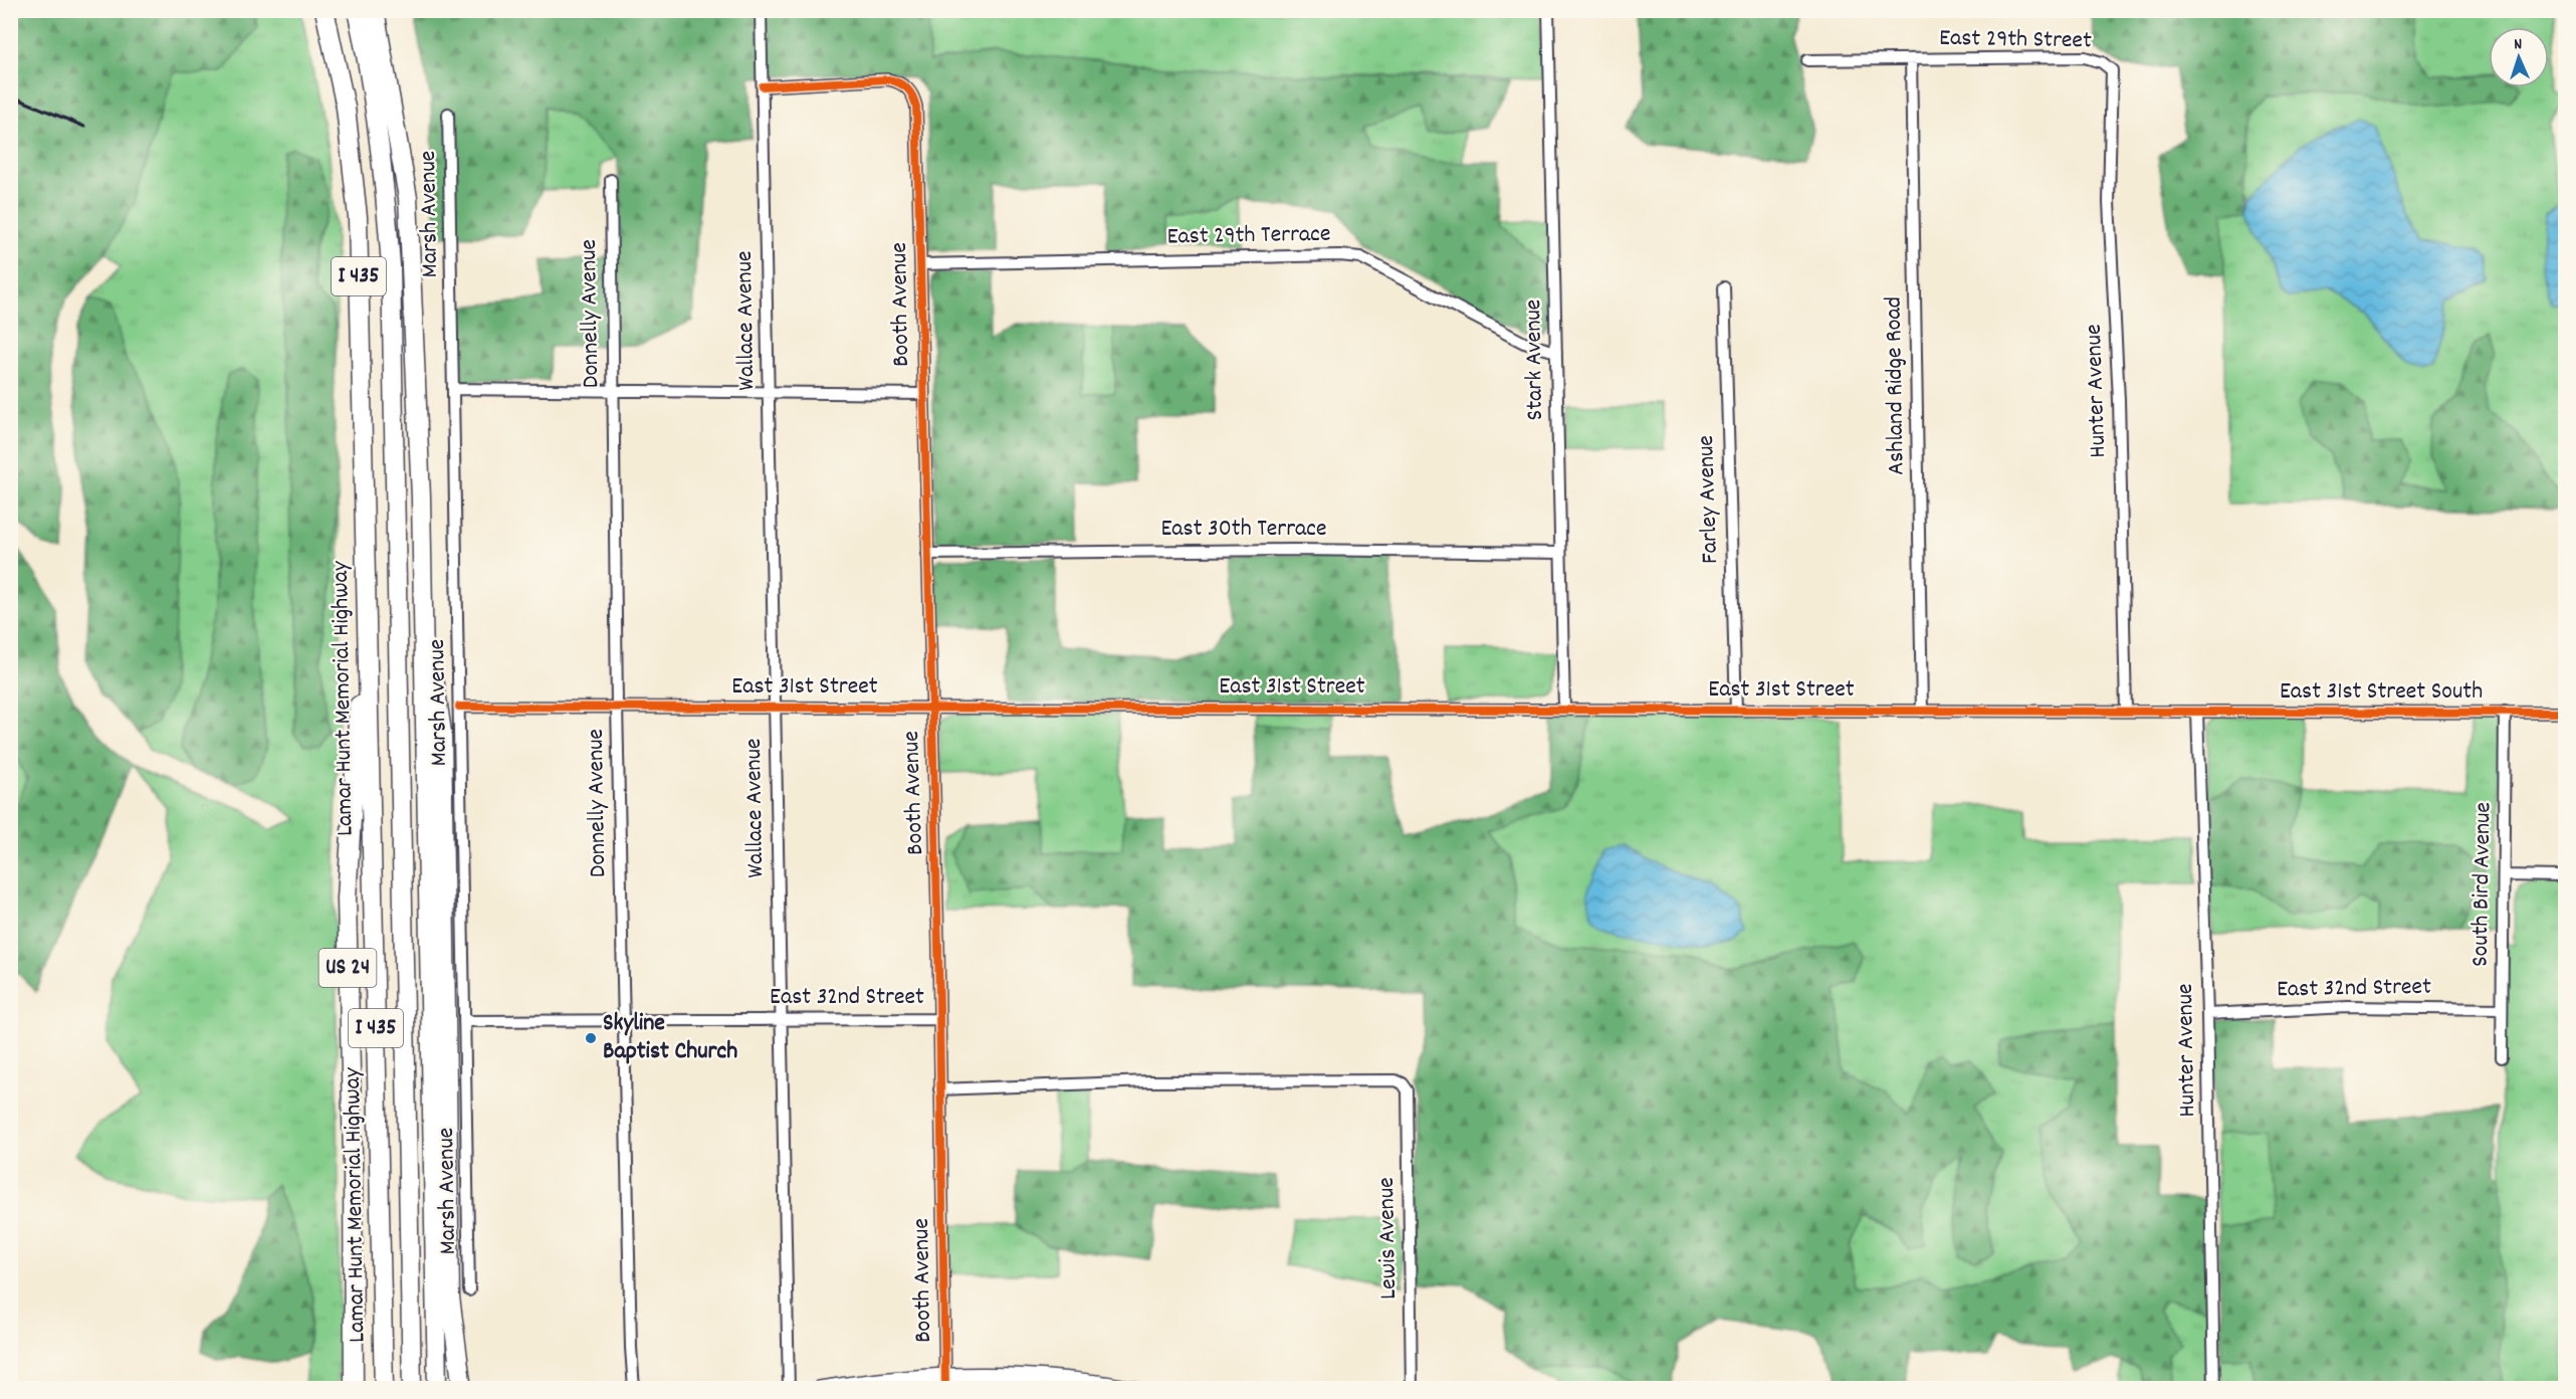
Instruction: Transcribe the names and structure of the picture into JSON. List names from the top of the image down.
{
  "streets": {
    "highway": ["I 435", "Lamar Hunt Memorial Highway", "US 24"],
    "street": [
      "East 29th Street",
      "Marsh Avenue",
      "East 29th Terrace",
      "Booth Avenue",
      "Donnelly Avenue",
      "Wallace Avenue",
      "Stark Avenue",
      "Ashland Ridge Road",
      "Hunter Avenue",
      "Farley Avenue",
      "East 30th Terrace",
      "East 31st Street",
      "East 31st Street South",
      "South Bird Avenue",
      "East 32nd Street",
      "Lewis Avenue"
    ]
  },
  "crossings": [
    ["East 29th Street", "Ashland Ridge Road"],
    ["East 29th Street", "Hunter Avenue"],
    ["Marsh Avenue", "East 31st Street"],
    ["Marsh Avenue", "East 32nd Street"],
    ["East 29th Terrace", "Booth Avenue"],
    ["East 29th Terrace", "Stark Avenue"],
    ["Booth Avenue", "Wallace Avenue"],
    ["Booth Avenue", "East 30th Terrace"],
    ["Booth Avenue", "East 31st Street"],
    ["Booth Avenue", "East 32nd Street"],
    ["Booth Avenue", "Lewis Avenue"],
    ["Donnelly Avenue", "East 31st Street"],
    ["Donnelly Avenue", "East 32nd Street"],
    ["Wallace Avenue", "East 31st Street"],
    ["Wallace Avenue", "East 32nd Street"],
    ["Stark Avenue", "East 30th Terrace"],
    ["Stark Avenue", "East 31st Street"],
    ["Ashland Ridge Road", "East 31st Street"],
    ["Hunter Avenue", "East 31st Street"],
    ["Hunter Avenue", "East 31st Street South"],
    ["Hunter Avenue", "East 32nd Street"],
    ["Farley Avenue", "East 31st Street"],
    ["East 31st Street", "East 31st Street South"],
    ["East 31st Street South", "South Bird Avenue"],
    ["Lamar Hunt Memorial Highway", "US 24"],
    ["South Bird Avenue", "East 32nd Street"]
  ],
  "places": ["Skyline Baptist Church"],
  "north": "top"
}
